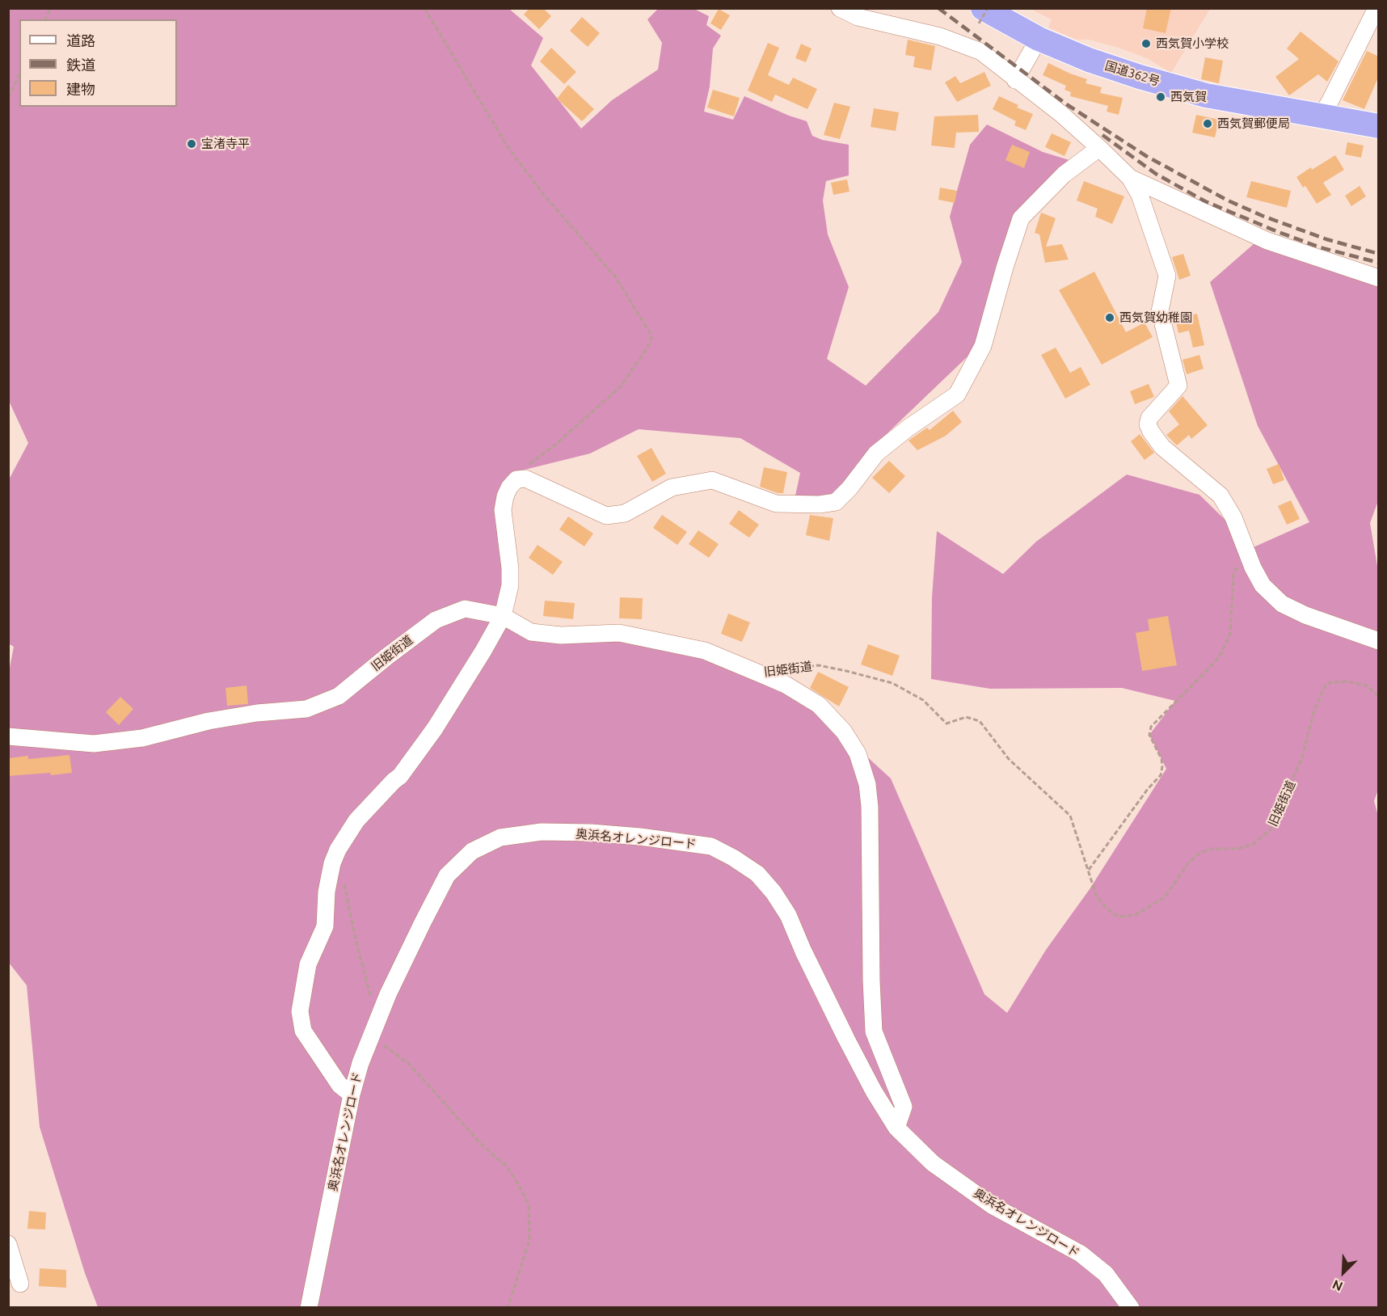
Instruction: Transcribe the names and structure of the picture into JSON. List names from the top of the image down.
{
  "streets": {
    "highway": ["国道362号"],
    "street": ["旧姫街道", "奥浜名オレンジロード"]
  },
  "places": [
    "西気賀小学校",
    "西気賀",
    "西気賀郵便局",
    "宝渚寺平",
    "西気賀幼稚園"
  ],
  "legend": ["道路", "鉄道", "建物"],
  "north": "bottom left"
}
